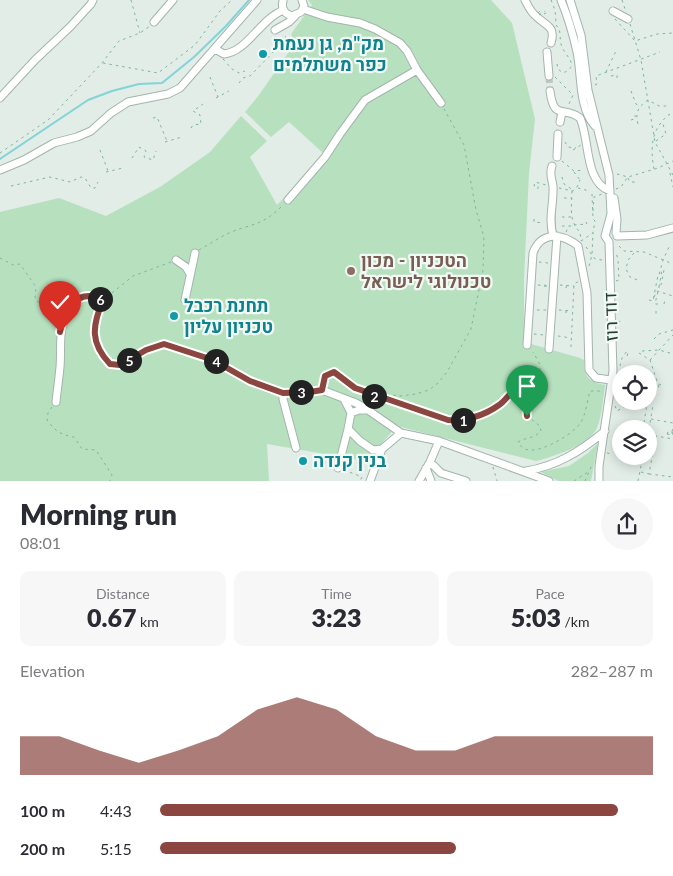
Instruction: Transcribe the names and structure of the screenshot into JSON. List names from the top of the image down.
{
  "streets": {
    "street": ["דוד רוז"]
  },
  "places": [
    "מק\"מ, גן נעמת כפר משתלמים",
    "הטכניון - מכון טכנולוגי לישראל",
    "תחנת רכבל טכניון עליון",
    "בנין קנדה"
  ],
  "page": {
    "pins": [
      "6",
      "5",
      "4",
      "3",
      "2",
      "1"
    ],
    "heading": ["Morning run", "08:01"],
    "stats": [
      ["Distance", "0.67 km"],
      ["Time", "3:23"],
      ["Pace", "5:03 /km"]
    ],
    "chart": ["Elevation", "282–287 m"],
    "list": [
      {
        "name": "100 m",
        "note": "4:43"
      },
      {
        "name": "200 m",
        "note": "5:15"
      }
    ]
  }
}
